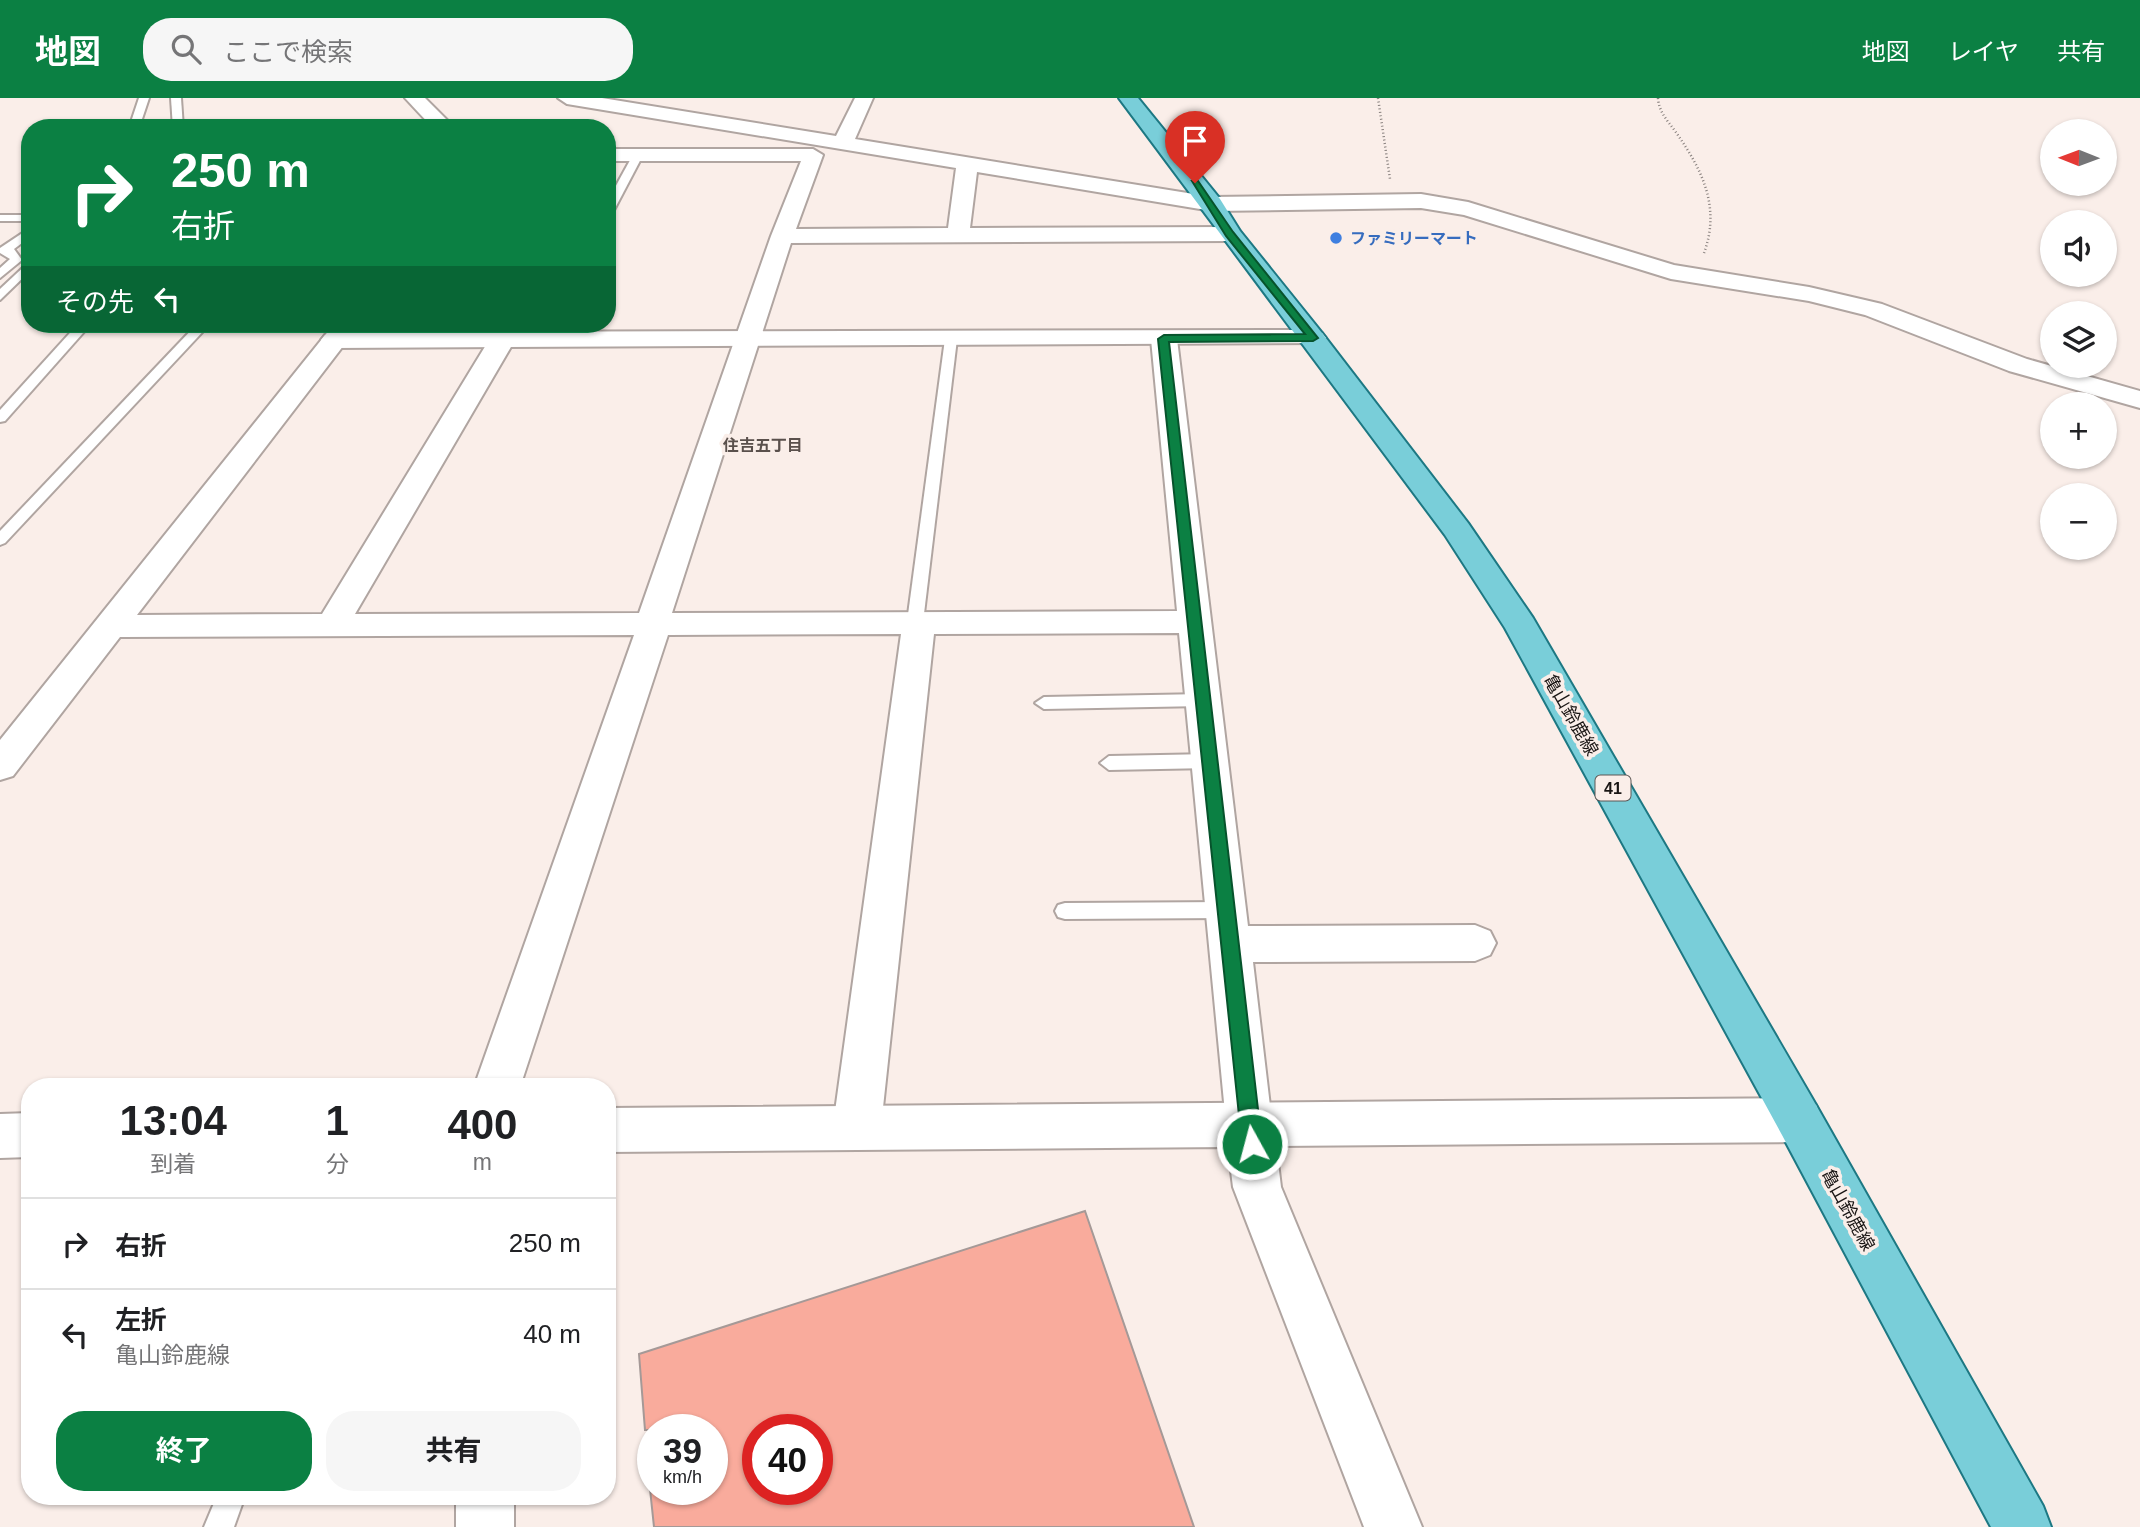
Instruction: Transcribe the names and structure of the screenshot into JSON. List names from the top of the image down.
{
  "streets": {
    "main road": ["亀山鈴鹿線", "41"]
  },
  "districts": ["住吉五丁目"],
  "places": ["ファミリーマート"],
  "north": "left",
  "page": {
    "header": "地図",
    "search": "ここで検索",
    "nav": ["地図", "レイヤ", "共有"],
    "map_buttons": ["+", "−"],
    "turn": ["250 m", "右折"],
    "then": "その先",
    "eta": [
      "13:04",
      "到着",
      "1",
      "分",
      "400",
      "m"
    ],
    "list": [
      {
        "name": "右折",
        "value": "250 m"
      },
      {
        "name": "左折",
        "note": "亀山鈴鹿線",
        "value": "40 m"
      }
    ],
    "buttons": ["終了", "共有"],
    "speed": "39 km/h",
    "limit": "40"
  }
}
